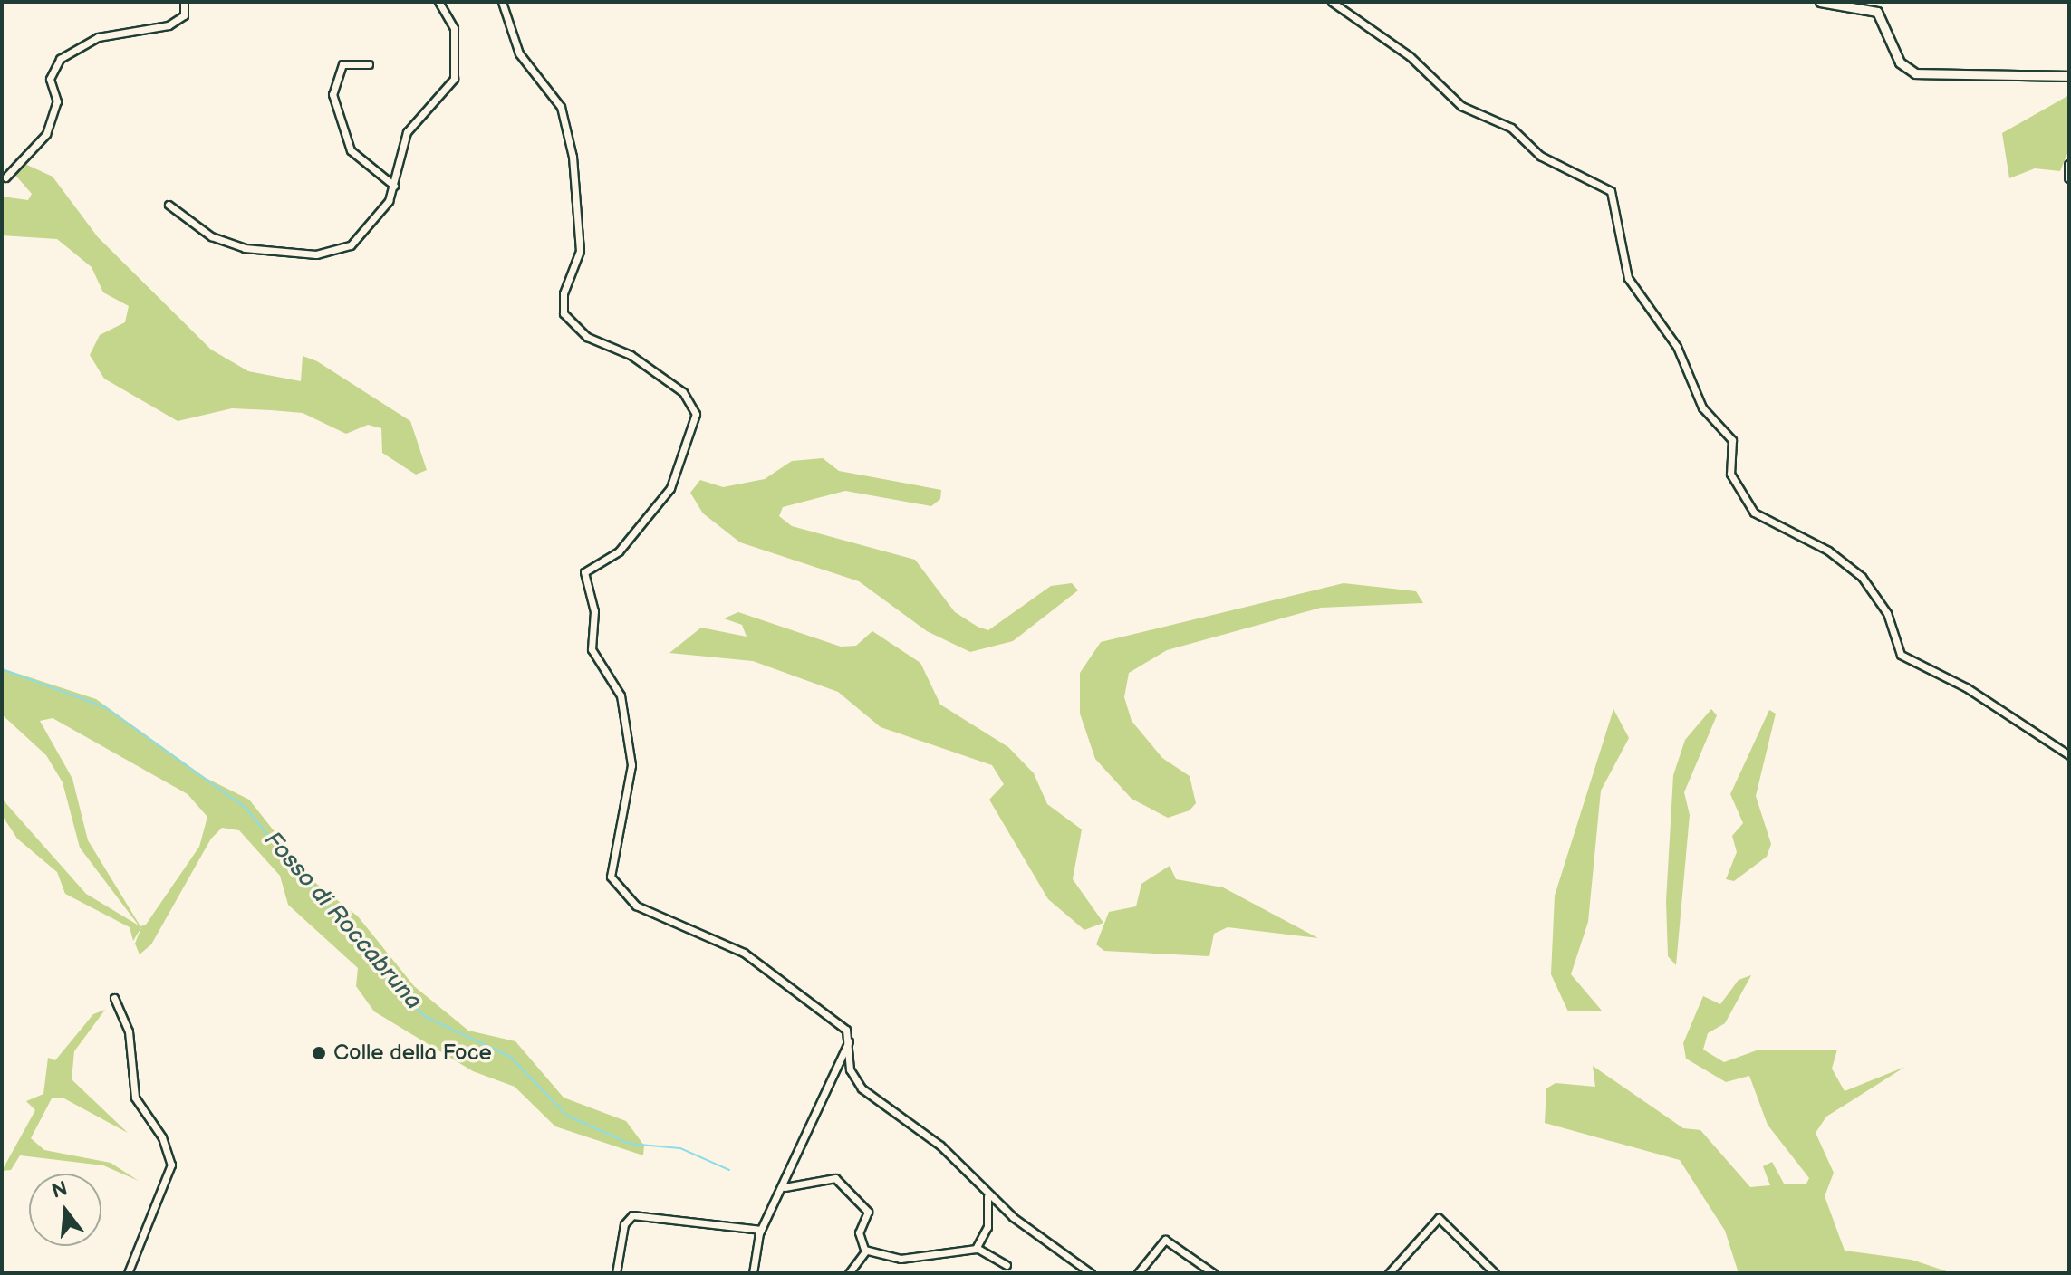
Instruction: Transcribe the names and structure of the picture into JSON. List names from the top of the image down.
{
  "water": ["Fosso di Roccabruna"],
  "places": ["Colle della Foce"],
  "north": "top"
}
